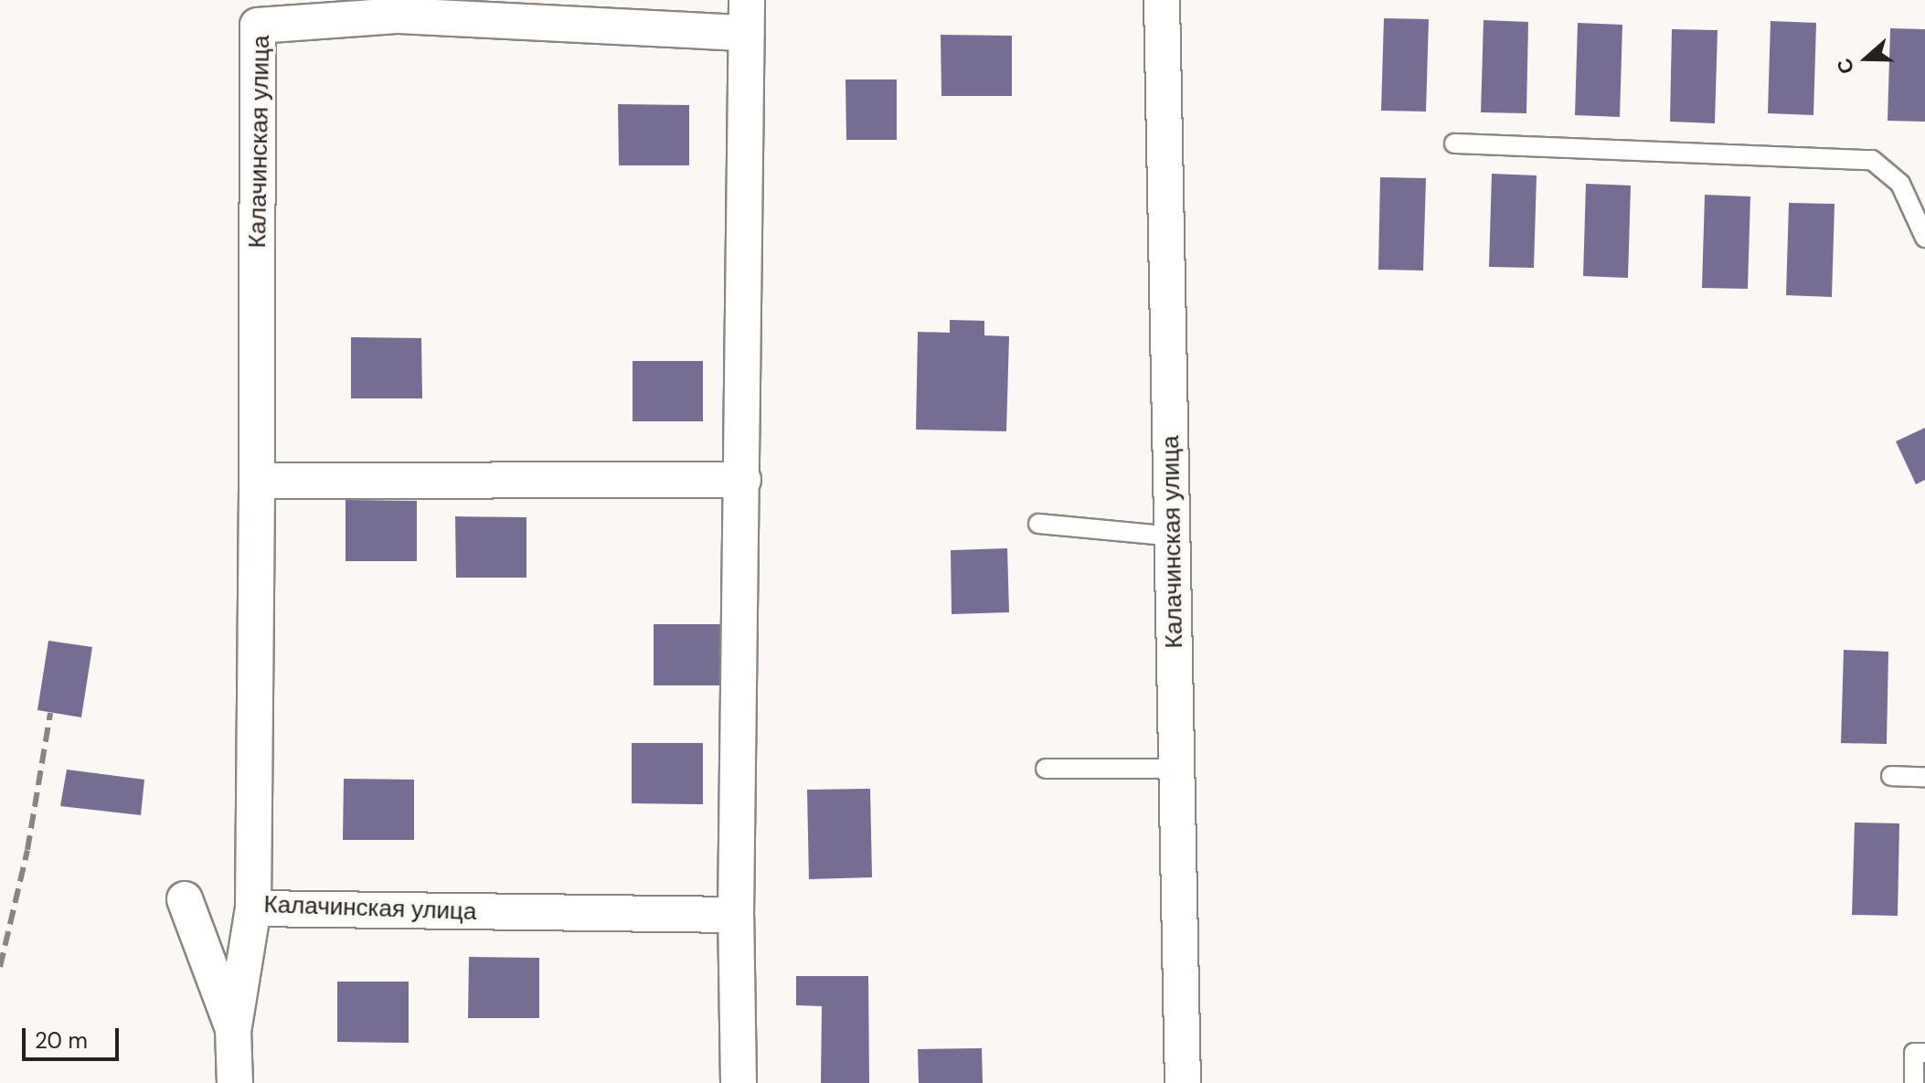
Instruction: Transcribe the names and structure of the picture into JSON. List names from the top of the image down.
{
  "streets": {
    "street": ["Калачинская улица"]
  },
  "scale_bar": "20 m",
  "north": "left"
}
